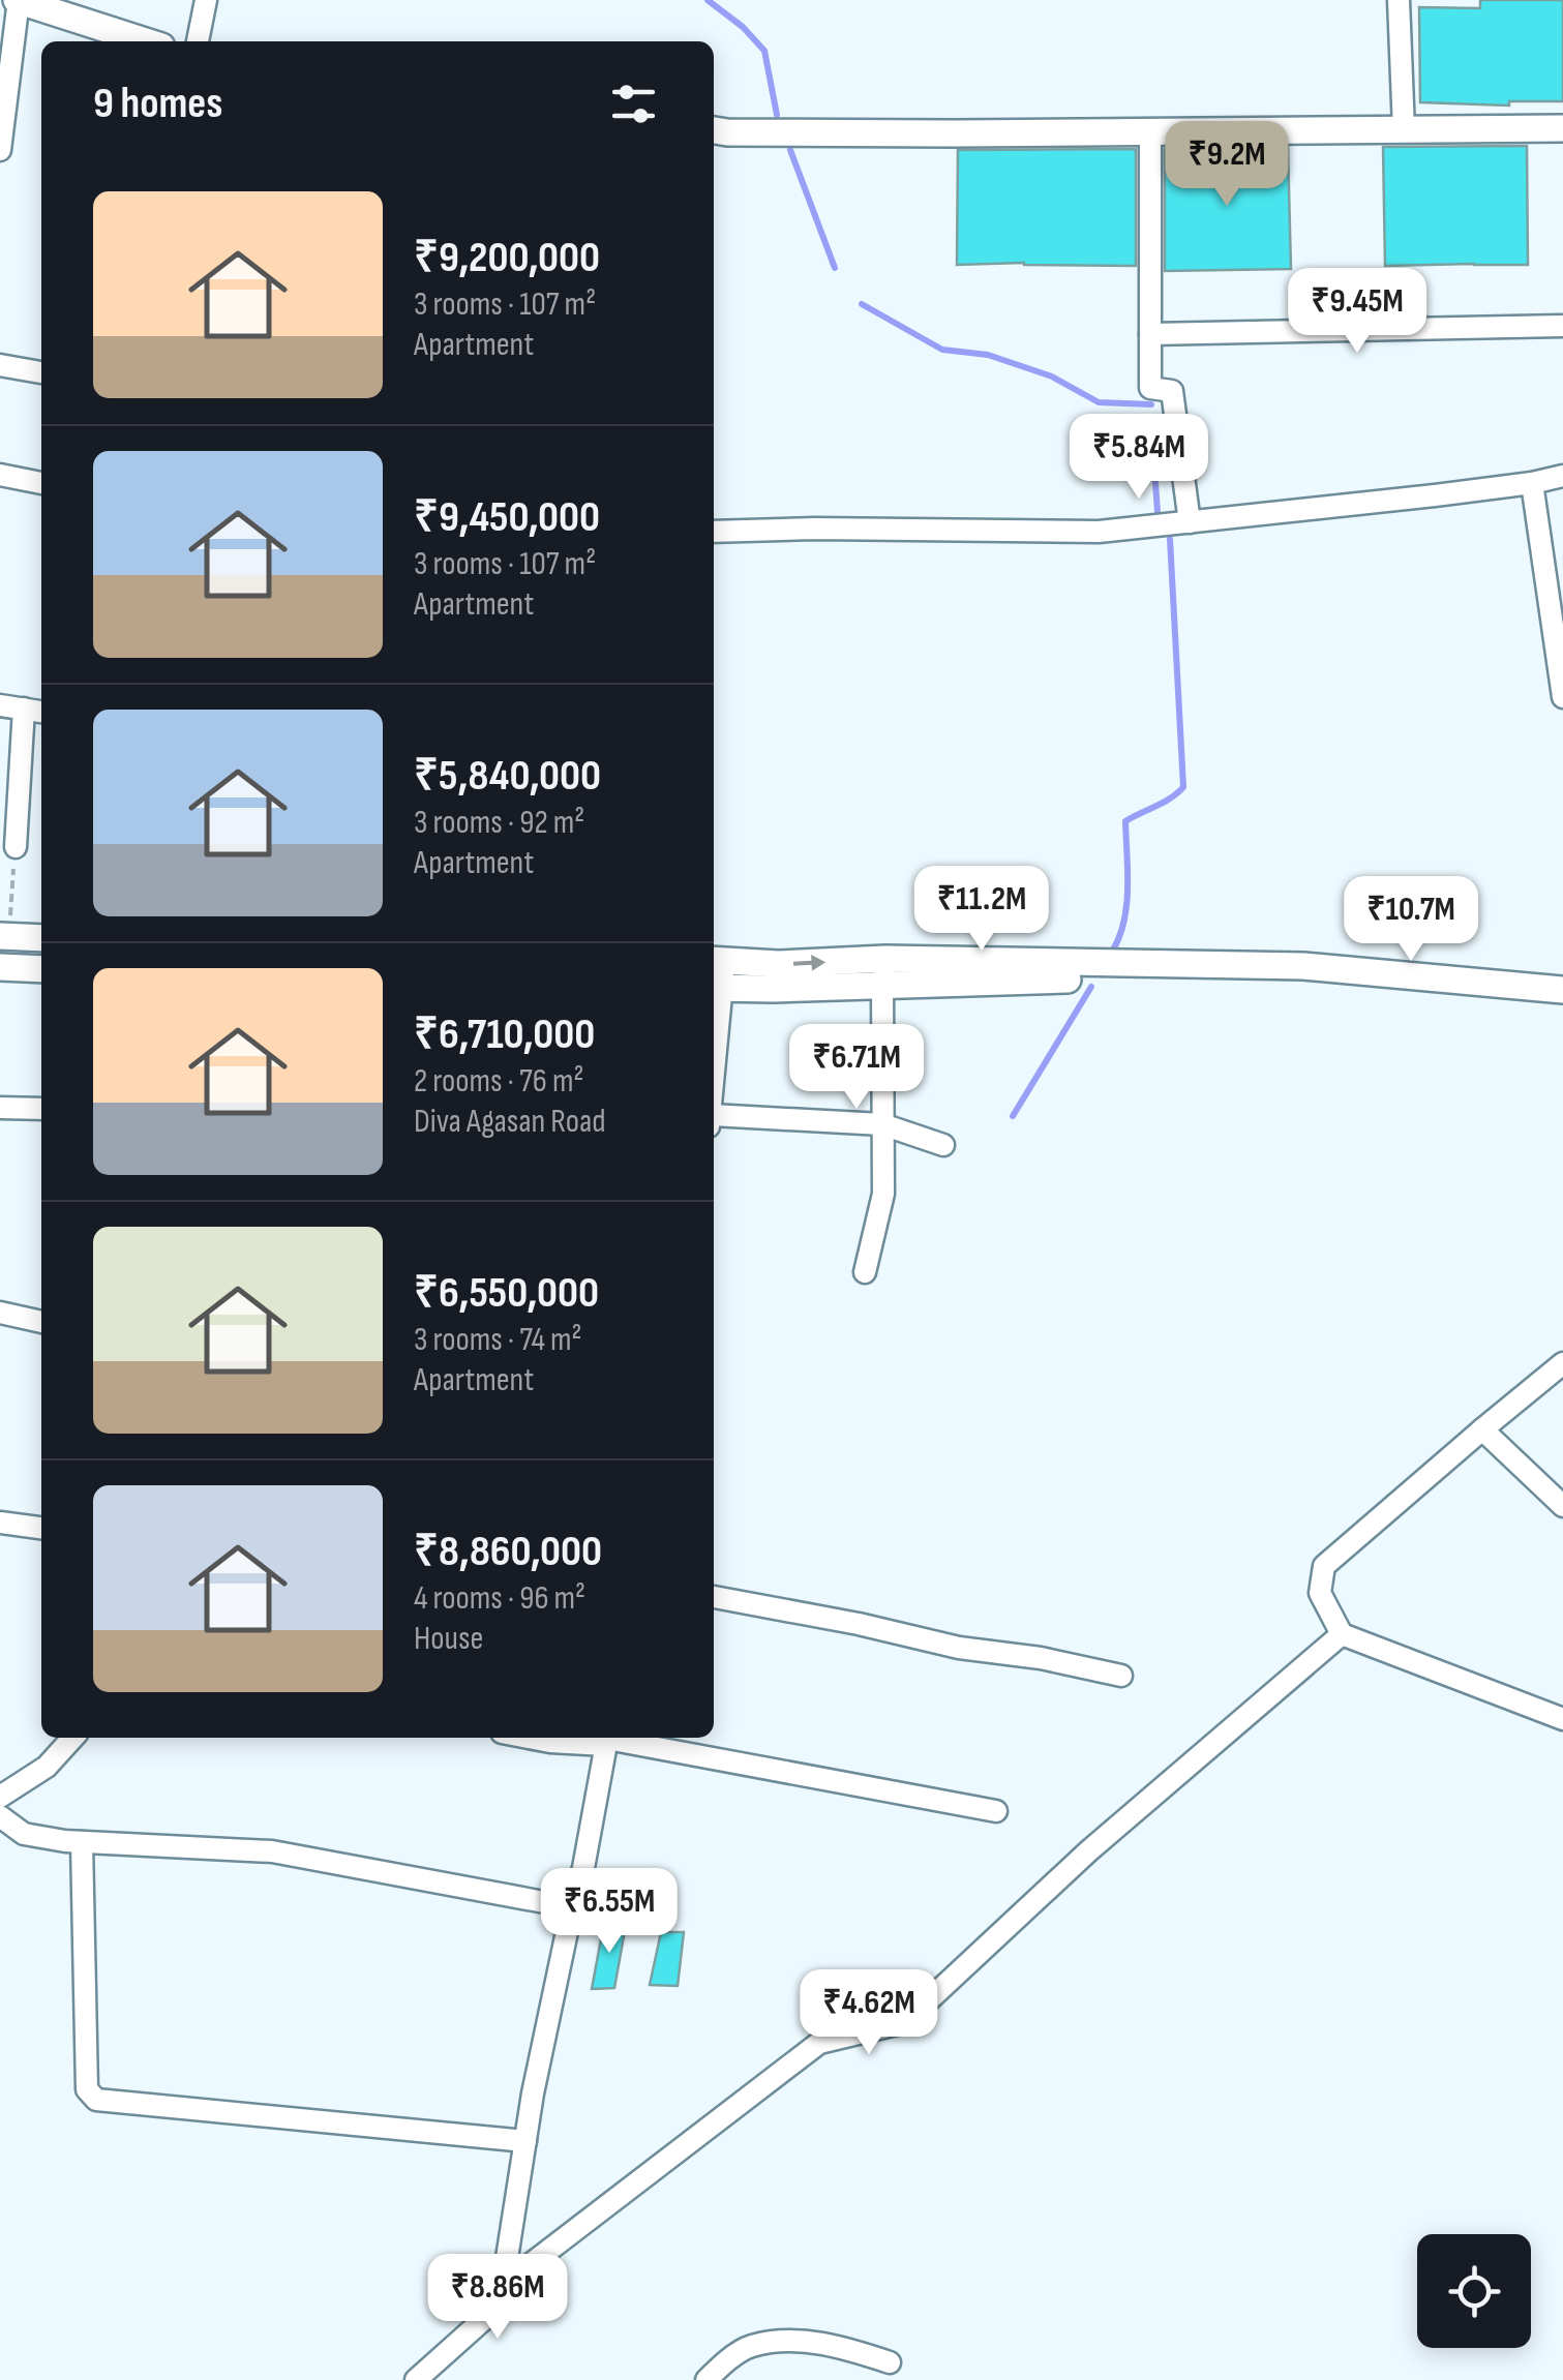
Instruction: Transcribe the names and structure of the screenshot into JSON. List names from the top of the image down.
{
  "page": {
    "heading": "9 homes",
    "price": [
      "₹9.2M",
      "₹9.45M",
      "₹5.84M",
      "₹11.2M",
      "₹10.7M",
      "₹6.71M",
      "₹6.55M",
      "₹4.62M",
      "₹8.86M"
    ],
    "list": [
      {
        "name": "₹9,200,000",
        "note": "3 rooms · 107 m² · Apartment"
      },
      {
        "name": "₹9,450,000",
        "note": "3 rooms · 107 m² · Apartment"
      },
      {
        "name": "₹5,840,000",
        "note": "3 rooms · 92 m² · Apartment"
      },
      {
        "name": "₹6,710,000",
        "note": "2 rooms · 76 m² · Diva Agasan Road"
      },
      {
        "name": "₹6,550,000",
        "note": "3 rooms · 74 m² · Apartment"
      },
      {
        "name": "₹8,860,000",
        "note": "4 rooms · 96 m² · House"
      }
    ]
  }
}
